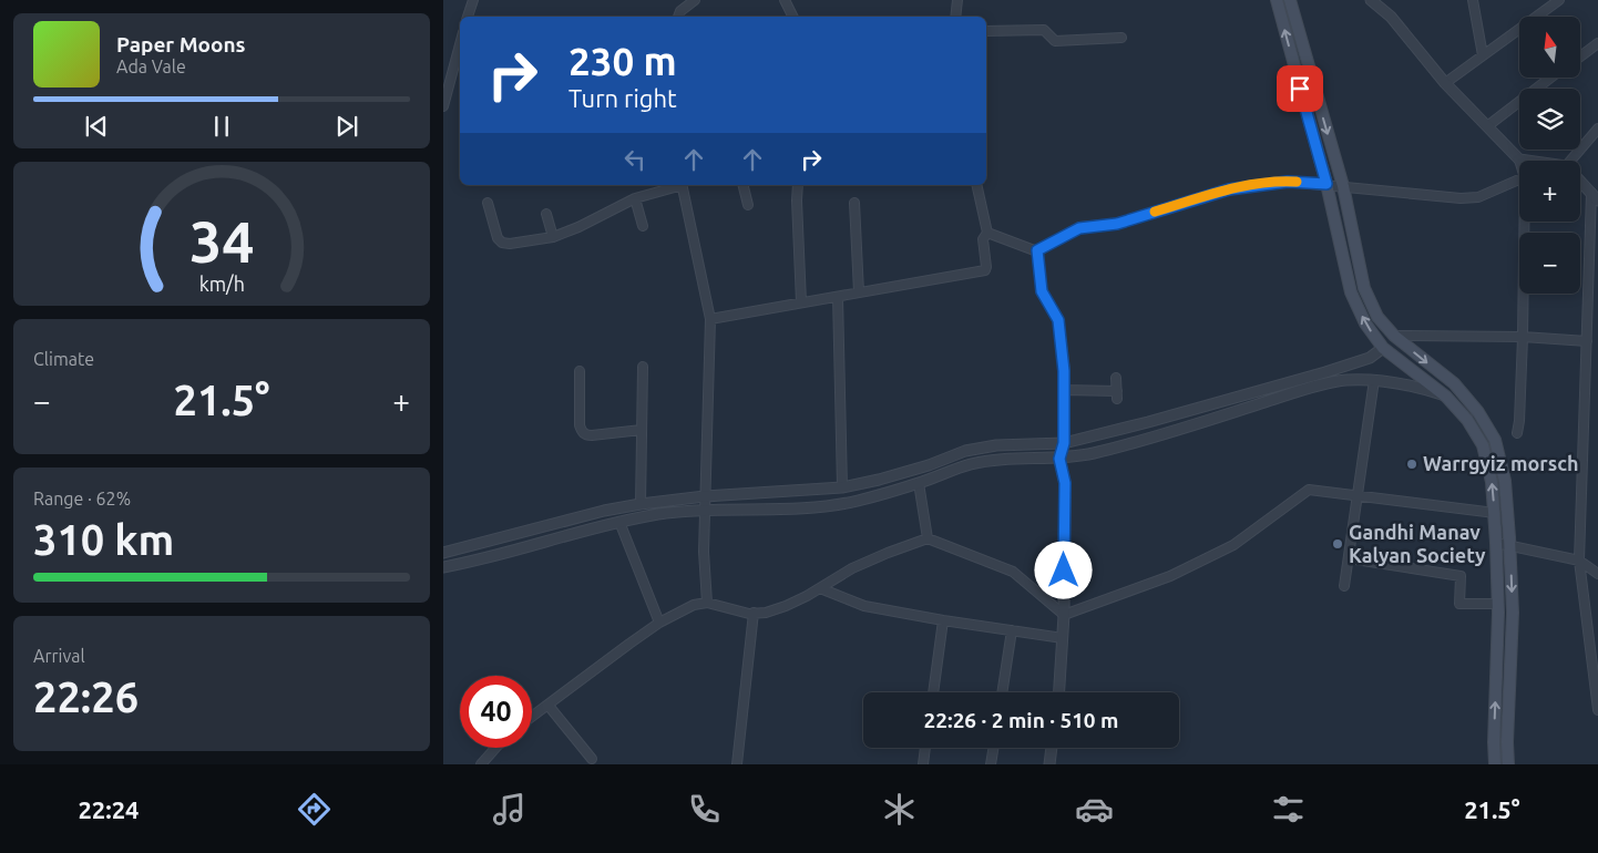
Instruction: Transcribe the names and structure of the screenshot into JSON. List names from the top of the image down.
{
  "places": ["Warrgyiz morsch", "Gandhi Manav Kalyan Society"],
  "north": "top",
  "page": {
    "map_buttons": ["+", "−"],
    "turn": ["230 m", "Turn right"],
    "song": ["Paper Moons", "Ada Vale"],
    "tile": [
      "Climate",
      ["Range · 62%", "310 km"],
      ["Arrival", "22:26"]
    ],
    "heat": ["−", "21.5°", "+"],
    "limit": "40",
    "trip": "22:26 · 2 min · 510 m",
    "tabs": ["22:24", "21.5°"],
    "gauge": ["34", "km/h"]
  }
}
